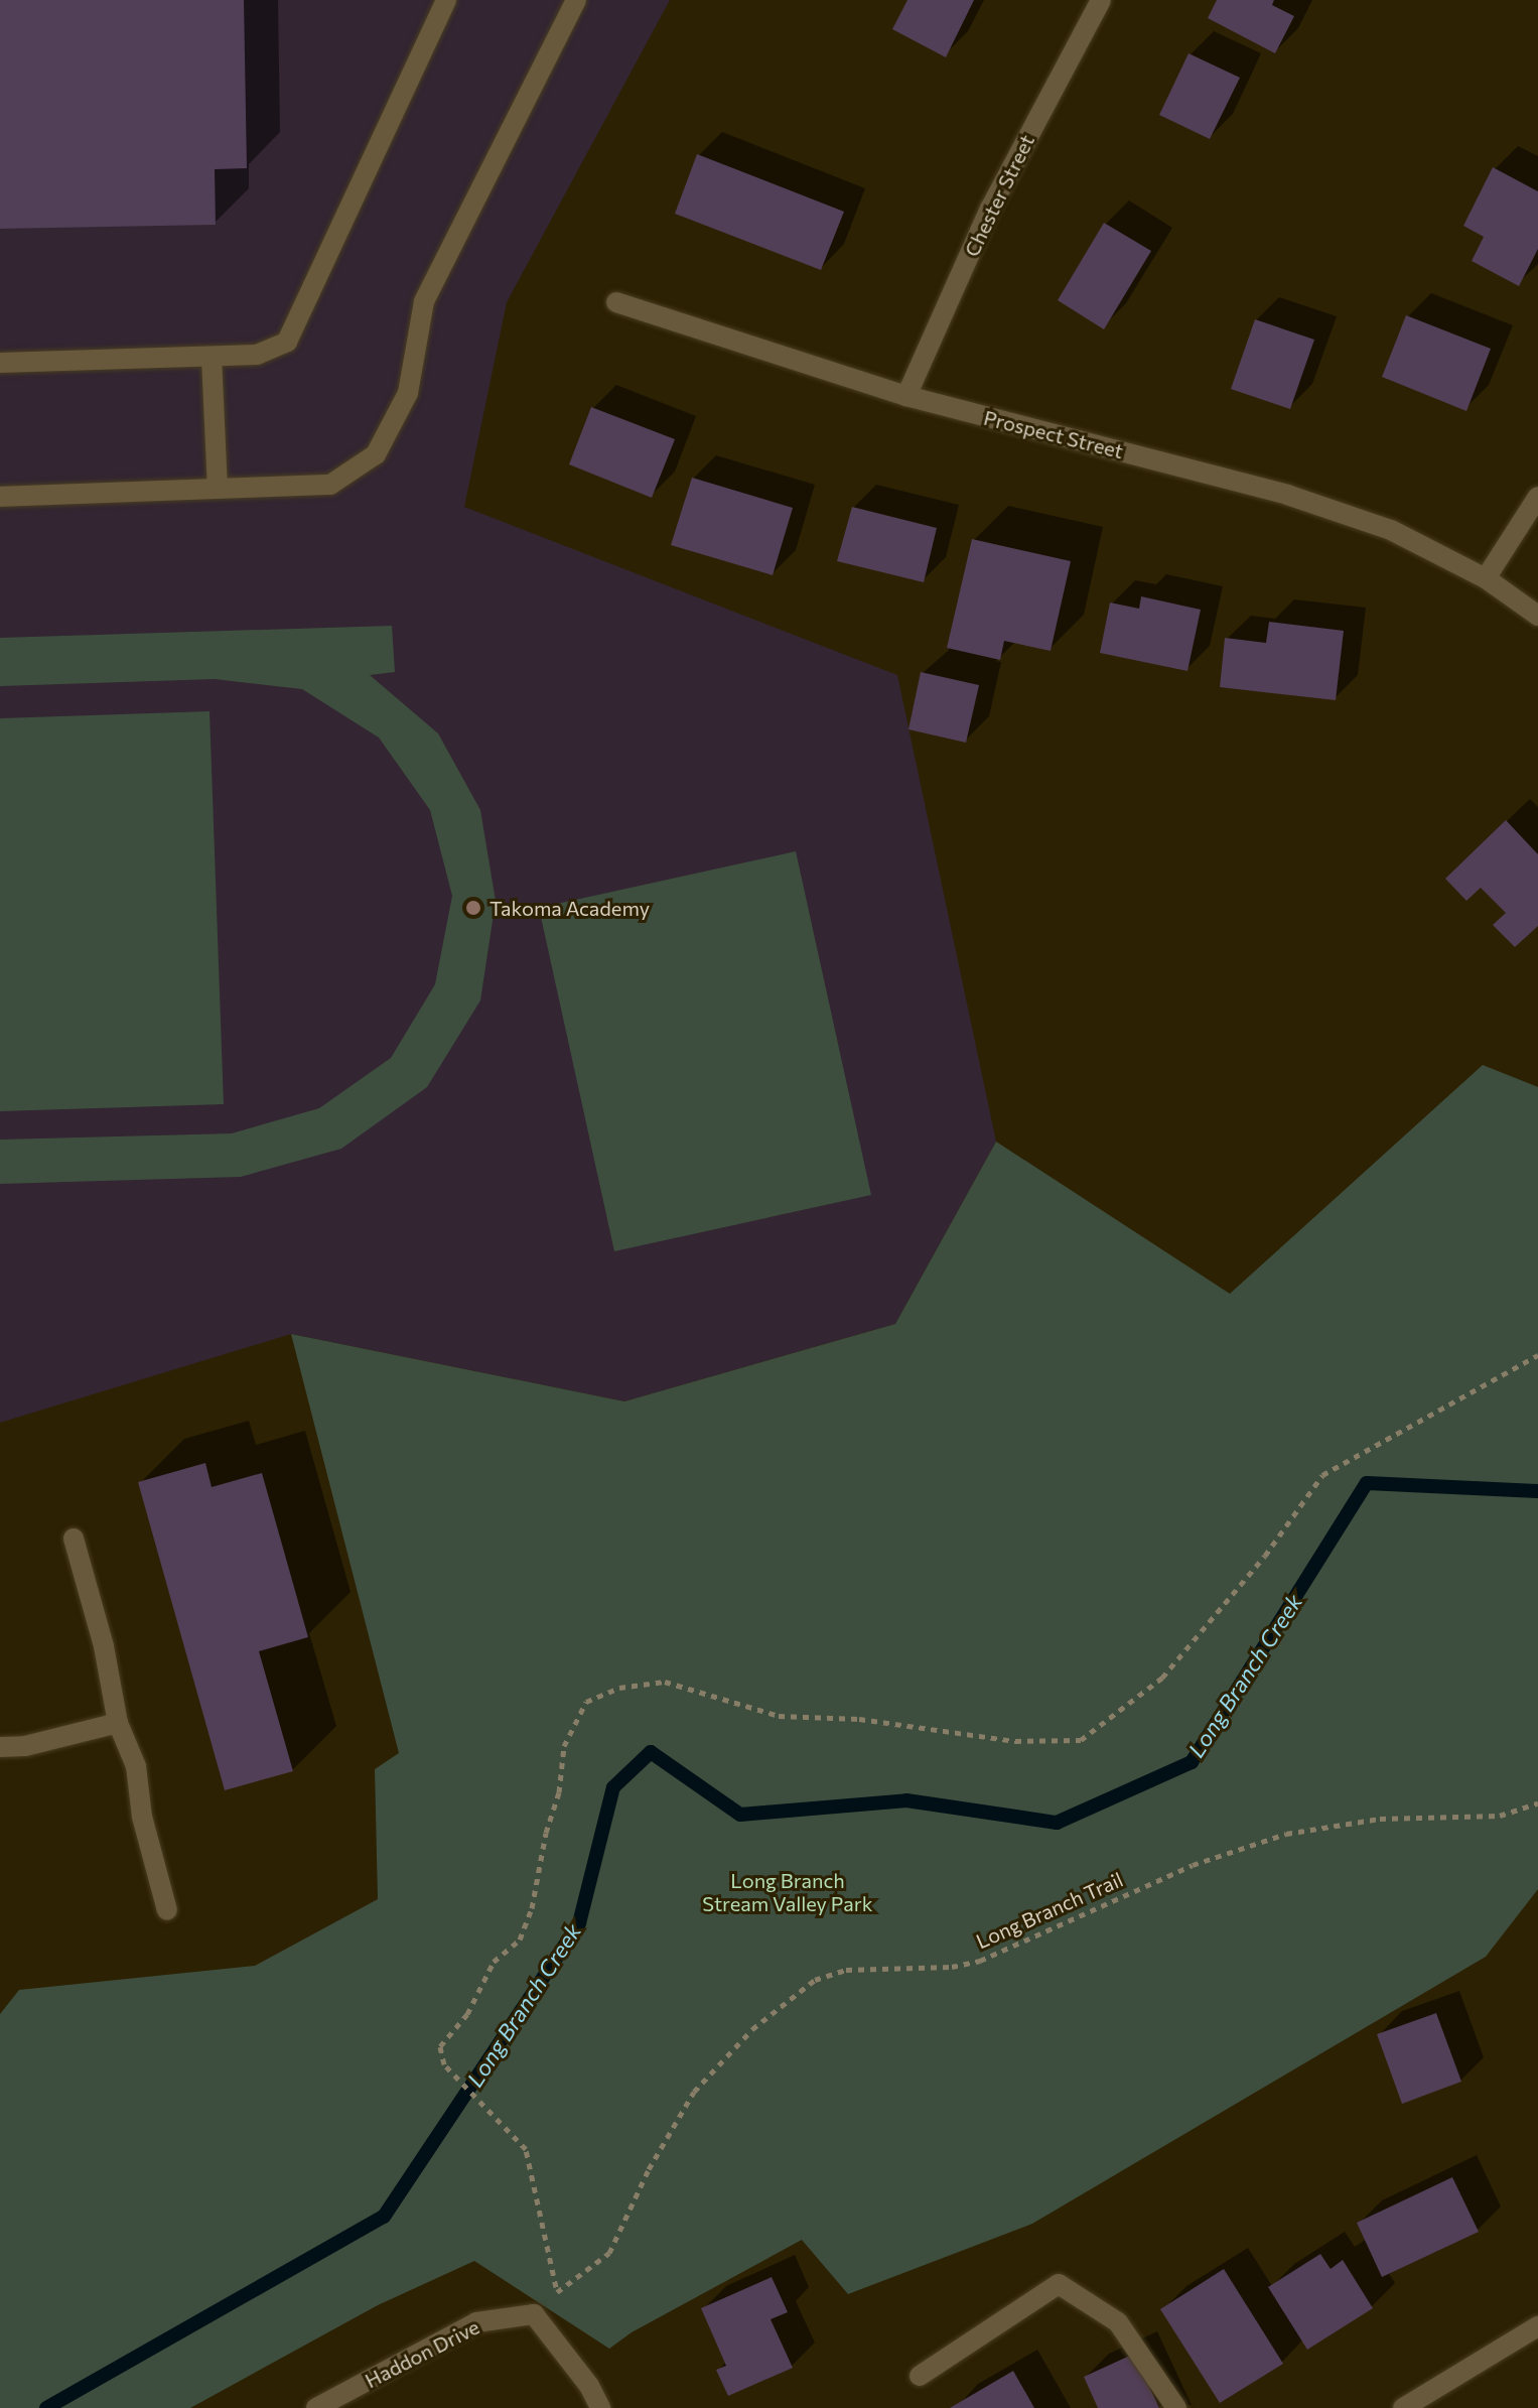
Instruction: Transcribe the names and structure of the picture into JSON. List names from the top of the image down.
{
  "streets": {
    "street": ["Chester Street", "Prospect Street", "Haddon Drive"],
    "path": ["Long Branch Trail"]
  },
  "crossings": [
    ["Chester Street", "Prospect Street"],
    ["Long Branch Trail", "Haddon Drive"]
  ],
  "water": ["Long Branch Creek"],
  "parks": ["Long Branch Stream Valley Park"],
  "places": ["Takoma Academy"]
}
